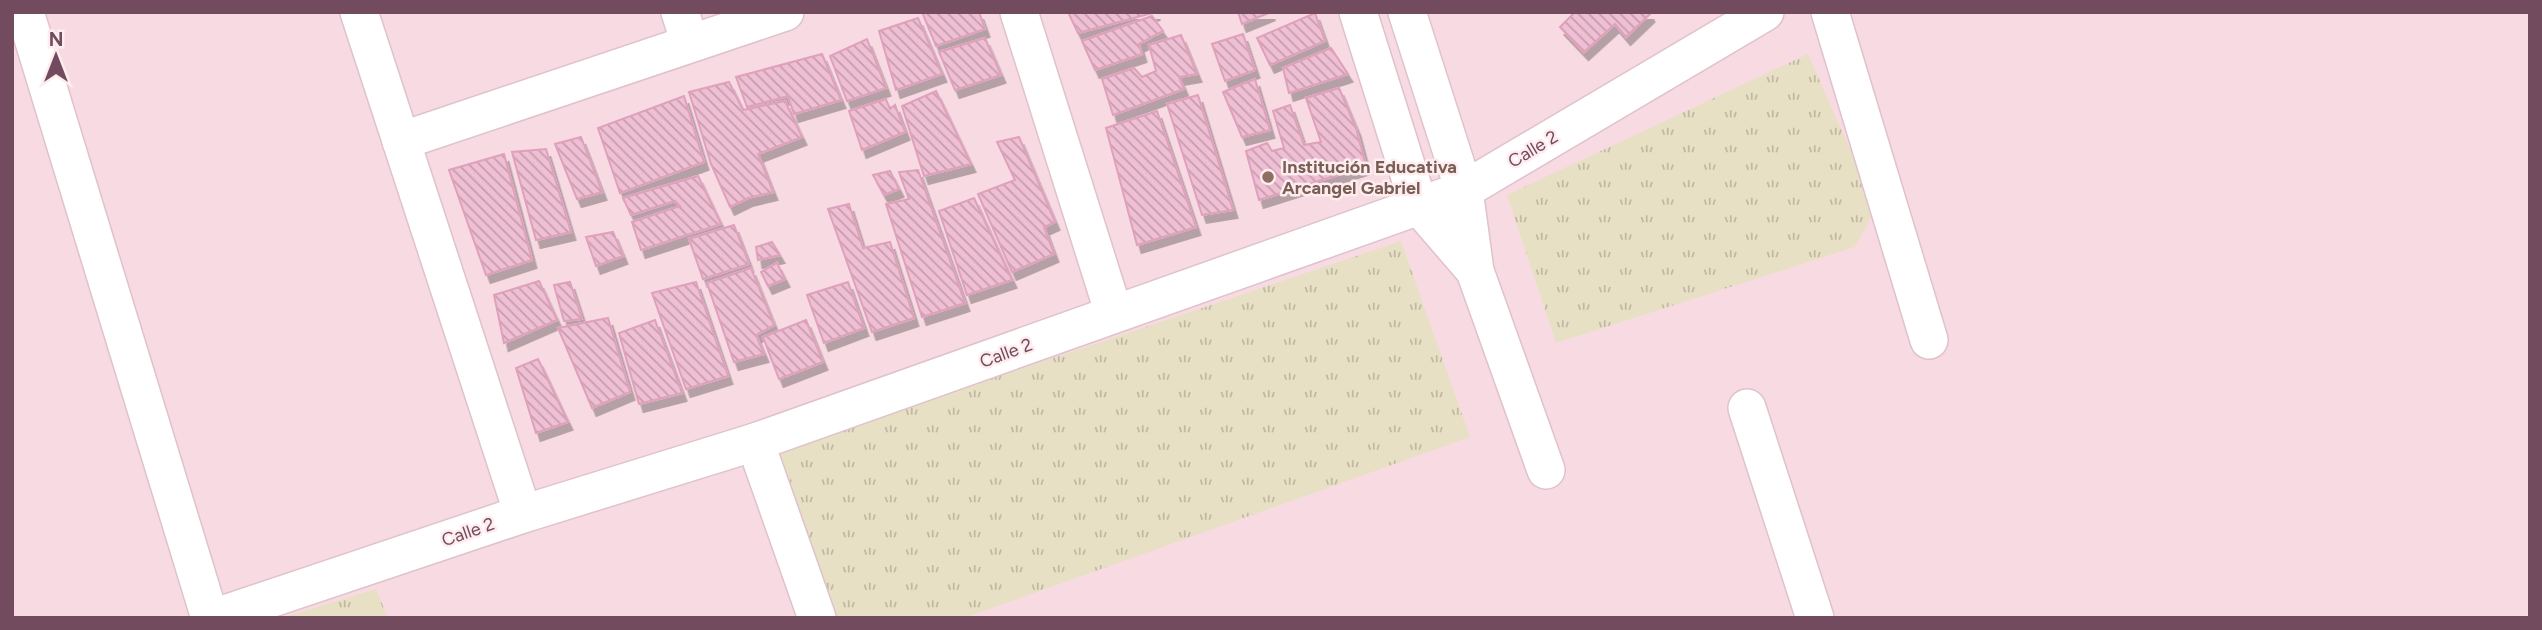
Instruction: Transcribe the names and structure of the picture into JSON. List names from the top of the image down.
{
  "streets": {
    "street": ["Calle 2"]
  },
  "places": ["Institución Educativa Arcangel Gabriel"],
  "north": "top"
}
